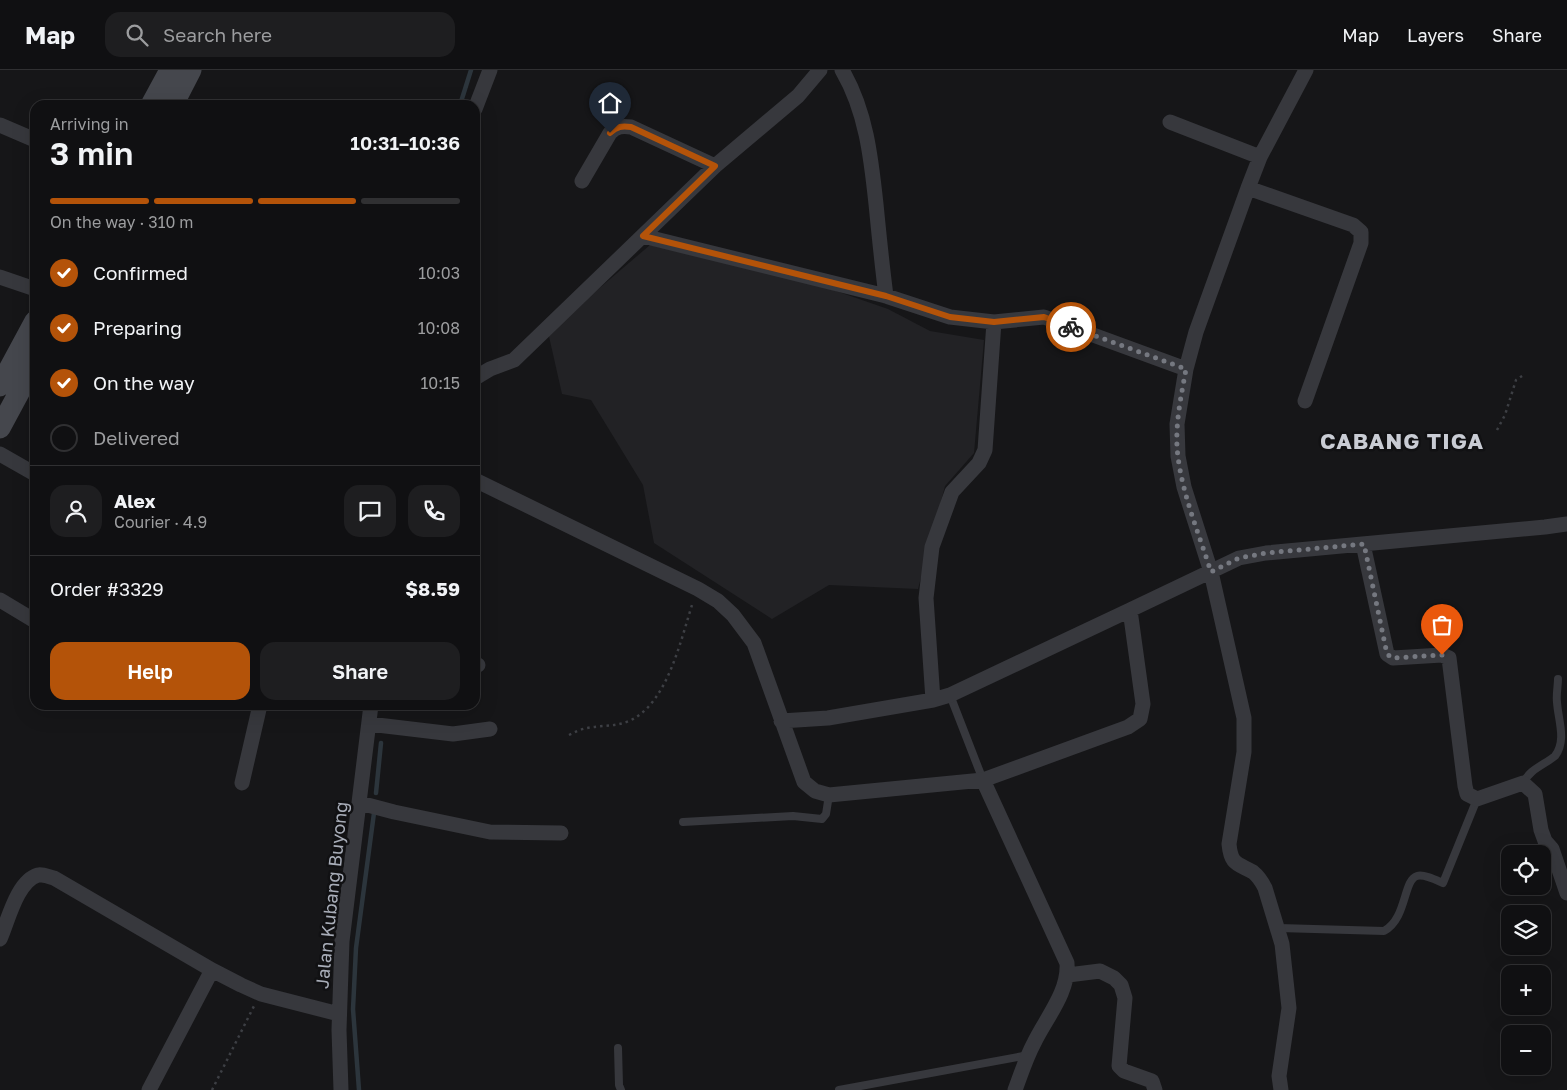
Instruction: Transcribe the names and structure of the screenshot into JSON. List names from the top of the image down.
{
  "streets": {
    "street": ["Jalan Kubang Buyong"]
  },
  "districts": ["CABANG TIGA"],
  "page": {
    "header": "Map",
    "search": "Search here",
    "nav": ["Map", "Layers", "Share"],
    "heading": ["3 min", "Arriving in", "10:31–10:36"],
    "panel": [
      "Alex",
      "Courier · 4.9",
      "Order #3329",
      "$8.59"
    ],
    "bar": "On the way · 310 m",
    "list": [
      ["Confirmed", "10:03"],
      ["Preparing", "10:08"],
      ["On the way", "10:15"],
      "Delivered"
    ],
    "buttons": ["Help", "Share"],
    "map_buttons": ["+", "−"]
  }
}
